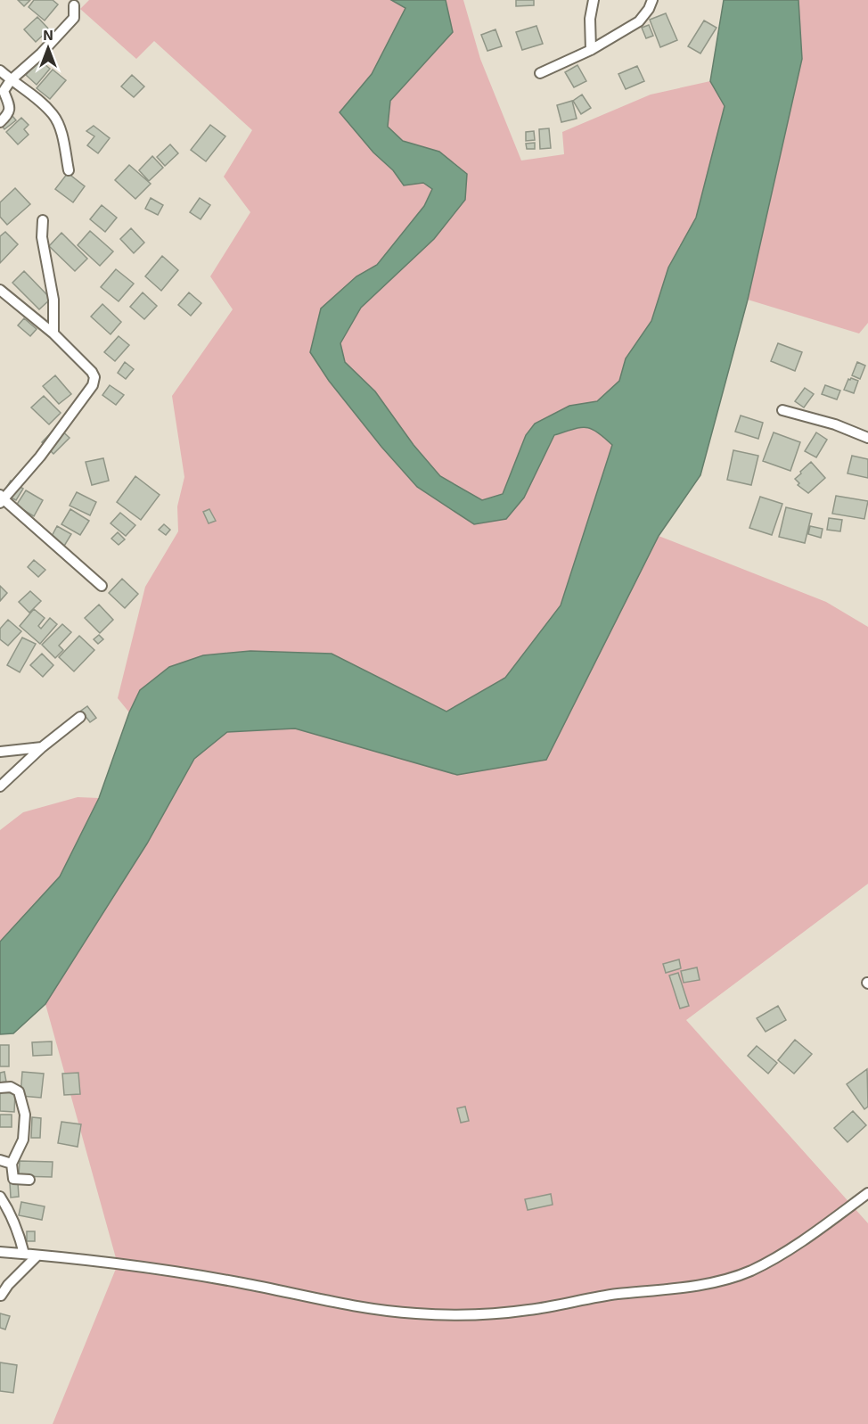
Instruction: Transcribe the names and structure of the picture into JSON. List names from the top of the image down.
{
  "north": "top"
}
